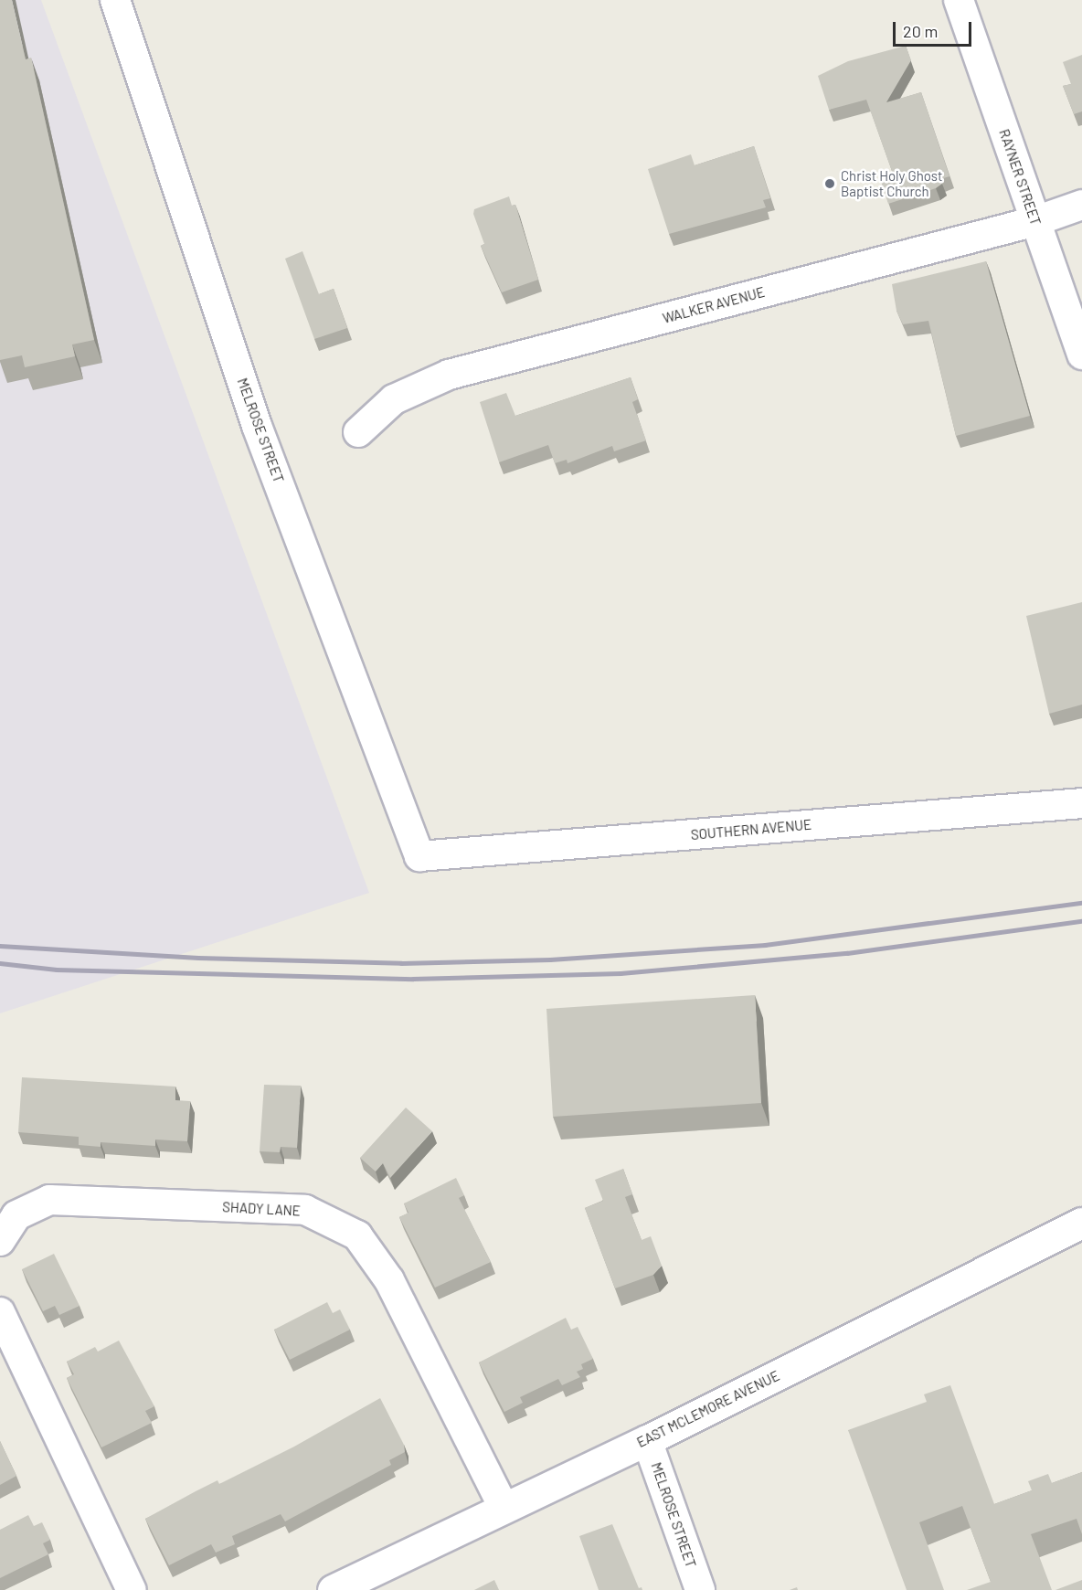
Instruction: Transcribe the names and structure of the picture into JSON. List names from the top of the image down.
{
  "streets": {
    "main road": ["EAST MCLEMORE AVENUE"],
    "street": [
      "RAYNER STREET",
      "WALKER AVENUE",
      "MELROSE STREET",
      "SOUTHERN AVENUE",
      "SHADY LANE"
    ]
  },
  "crossings": [
    ["RAYNER STREET", "WALKER AVENUE"],
    ["MELROSE STREET", "SOUTHERN AVENUE"],
    ["MELROSE STREET", "EAST MCLEMORE AVENUE"],
    ["SHADY LANE", "EAST MCLEMORE AVENUE"]
  ],
  "places": ["Christ Holy Ghost Baptist Church"],
  "scale_bar": "20 m"
}
